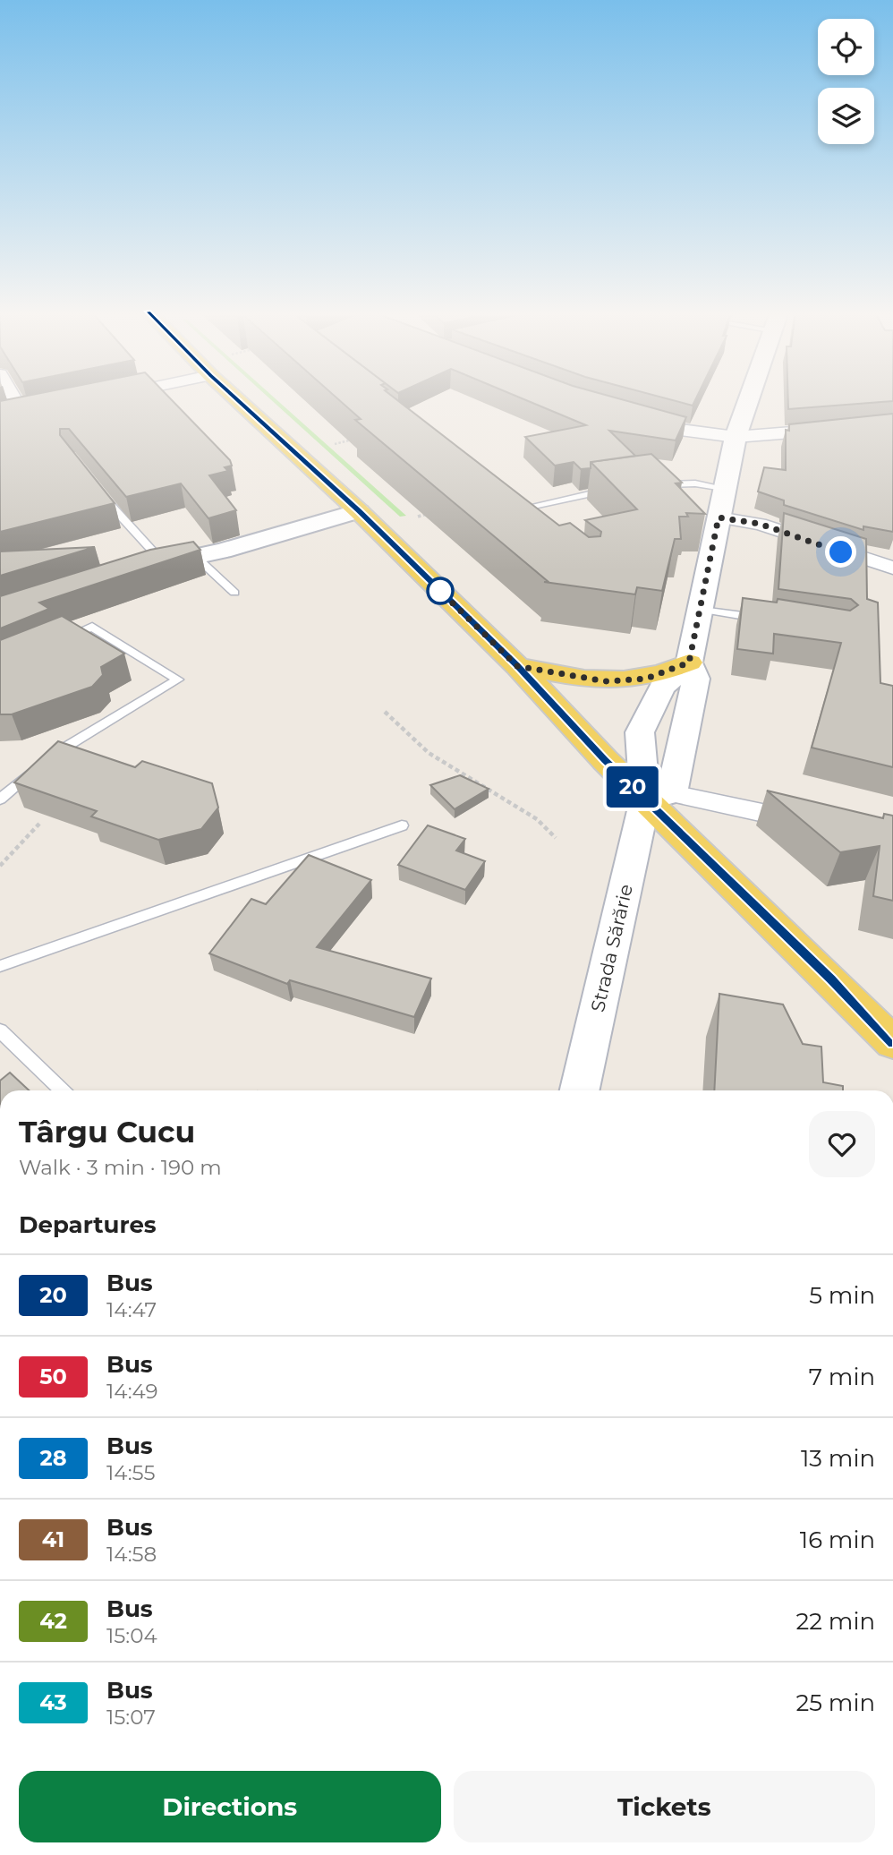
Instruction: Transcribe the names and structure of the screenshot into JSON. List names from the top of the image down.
{
  "streets": {
    "street": ["Strada Sărărie"]
  },
  "lines": ["bus line 20"],
  "page": {
    "on_map": "20",
    "heading": [
      ["Târgu Cucu", "Walk · 3 min · 190 m"],
      "Departures"
    ],
    "list": [
      {
        "mark": "20",
        "name": "Bus",
        "note": "14:47",
        "value": "5 min"
      },
      {
        "mark": "50",
        "name": "Bus",
        "note": "14:49",
        "value": "7 min"
      },
      {
        "mark": "28",
        "name": "Bus",
        "note": "14:55",
        "value": "13 min"
      },
      {
        "mark": "41",
        "name": "Bus",
        "note": "14:58",
        "value": "16 min"
      },
      {
        "mark": "42",
        "name": "Bus",
        "note": "15:04",
        "value": "22 min"
      },
      {
        "mark": "43",
        "name": "Bus",
        "note": "15:07",
        "value": "25 min"
      }
    ],
    "buttons": ["Directions", "Tickets"]
  }
}
